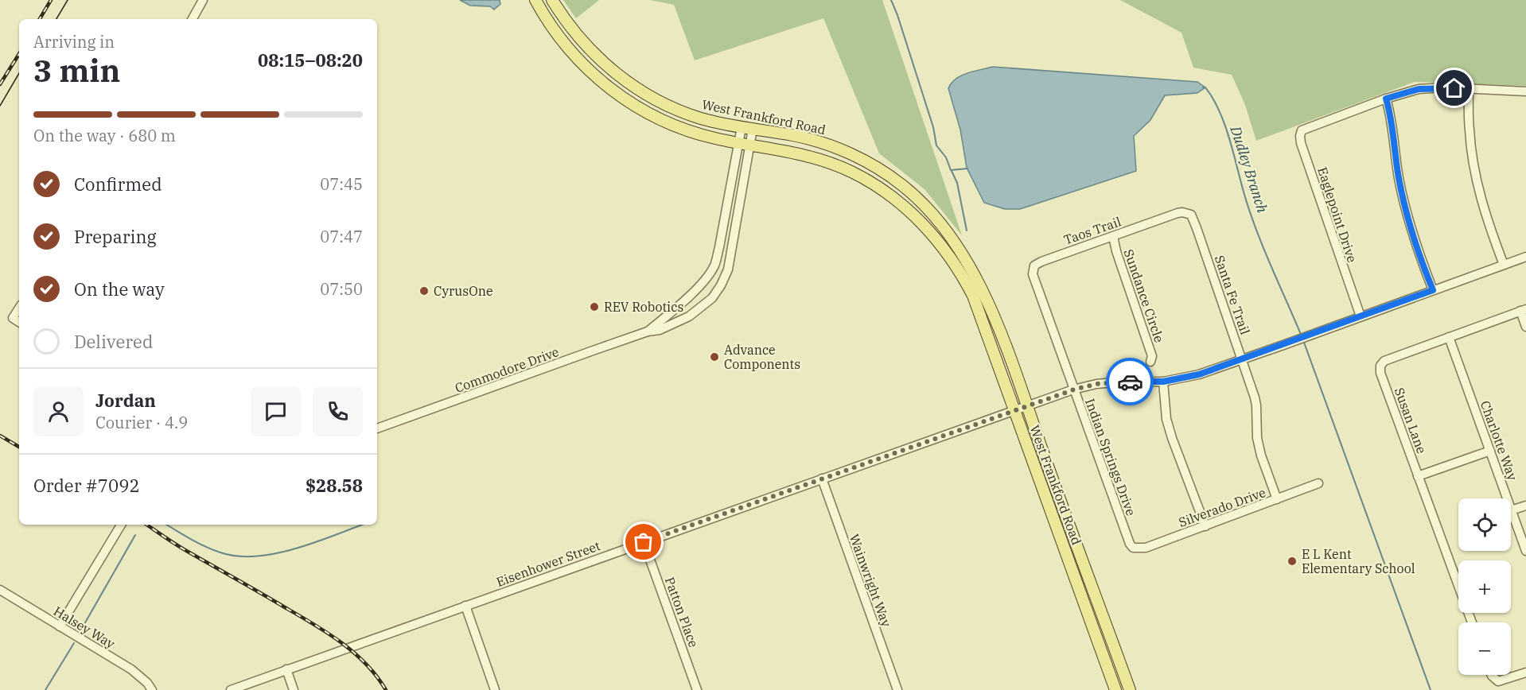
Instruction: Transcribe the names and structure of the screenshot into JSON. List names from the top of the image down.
{
  "streets": {
    "main road": ["West Frankford Road"],
    "street": [
      "Eaglepoint Drive",
      "Taos Trail",
      "Santa Fe Trail",
      "Sundance Circle",
      "Commodore Drive",
      "Susan Lane",
      "Charlotte Way",
      "Indian Springs Drive",
      "Silverado Drive",
      "Eisenhower Street",
      "Wainwright Way",
      "Patton Place",
      "Halsey Way"
    ]
  },
  "crossings": [
    ["West Frankford Road", "Commodore Drive"],
    ["West Frankford Road", "Eisenhower Street"],
    ["Eaglepoint Drive", "Eisenhower Street"],
    ["Taos Trail", "Santa Fe Trail"],
    ["Taos Trail", "Sundance Circle"],
    ["Taos Trail", "Indian Springs Drive"],
    ["Santa Fe Trail", "Silverado Drive"],
    ["Santa Fe Trail", "Eisenhower Street"],
    ["Susan Lane", "Charlotte Way"],
    ["Indian Springs Drive", "Silverado Drive"],
    ["Indian Springs Drive", "Eisenhower Street"],
    ["Eisenhower Street", "Wainwright Way"],
    ["Eisenhower Street", "Patton Place"]
  ],
  "water": ["Dudley Branch"],
  "places": [
    "CyrusOne",
    "REV Robotics",
    "Advance Components",
    "E L Kent Elementary School"
  ],
  "page": {
    "heading": ["3 min", "Arriving in", "08:15–08:20"],
    "panel": [
      "Jordan",
      "Courier · 4.9",
      "Order #7092",
      "$28.58"
    ],
    "bar": "On the way · 680 m",
    "list": [
      ["Confirmed", "07:45"],
      ["Preparing", "07:47"],
      ["On the way", "07:50"],
      "Delivered"
    ],
    "map_buttons": ["+", "−"]
  }
}
